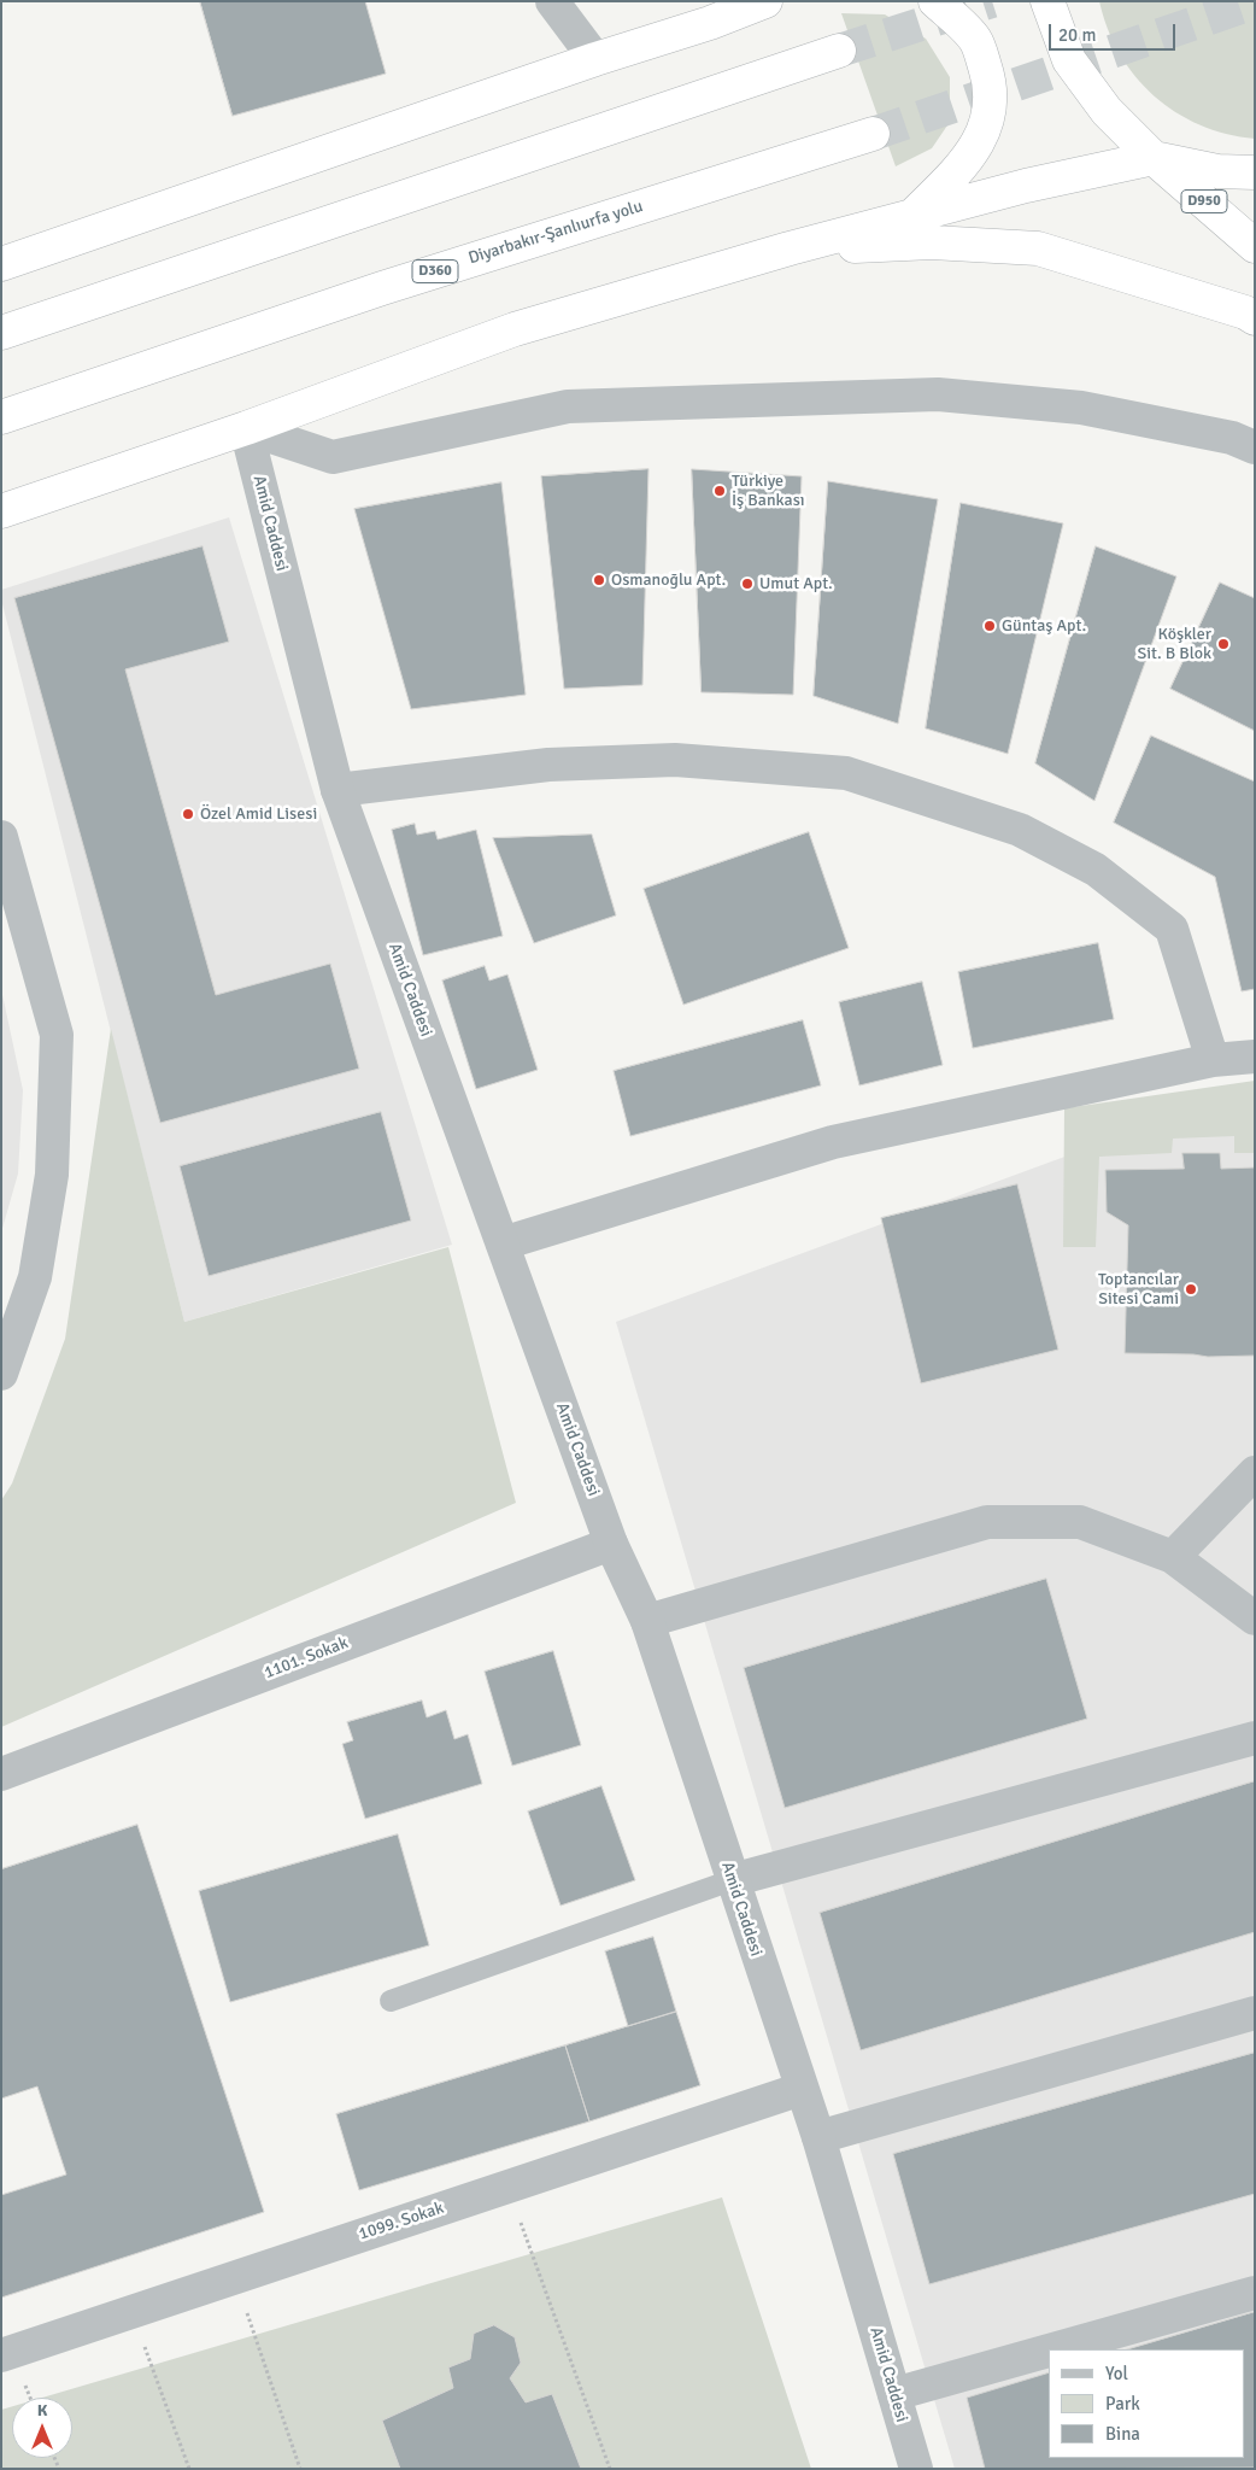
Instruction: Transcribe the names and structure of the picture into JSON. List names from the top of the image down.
{
  "streets": {
    "highway": ["D950", "Diyarbakır-Şanlıurfa yolu", "D360"],
    "street": ["Amid Caddesi", "1101. Sokak", "1099. Sokak"]
  },
  "crossings": [
    ["Amid Caddesi", "1101. Sokak"],
    ["Amid Caddesi", "1099. Sokak"]
  ],
  "places": [
    "Türkiye İş Bankası",
    "Osmanoğlu Apt.",
    "Umut Apt.",
    "Güntaş Apt.",
    "Köşkler Sit. B Blok",
    "Özel Amid Lisesi",
    "Toptancılar Sitesi Cami"
  ],
  "legend": ["Yol", "Park", "Bina"],
  "scale_bar": "20 m",
  "north": "top"
}
